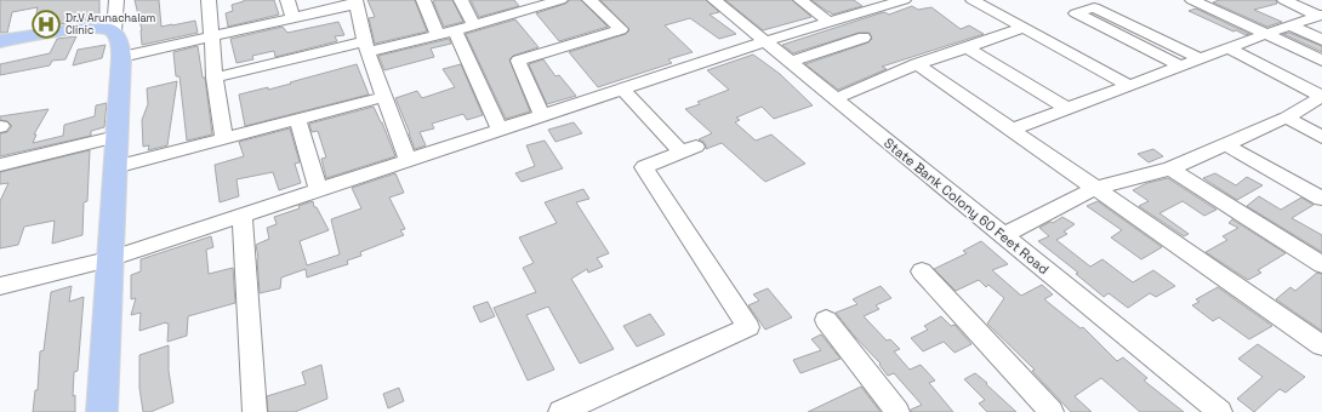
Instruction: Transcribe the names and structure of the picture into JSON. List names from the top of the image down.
{
  "streets": {
    "street": ["State Bank Colony 60 Feet Road"]
  },
  "places": {
    "hospital": ["Dr.V Arunachalam Clinic"]
  }
}
